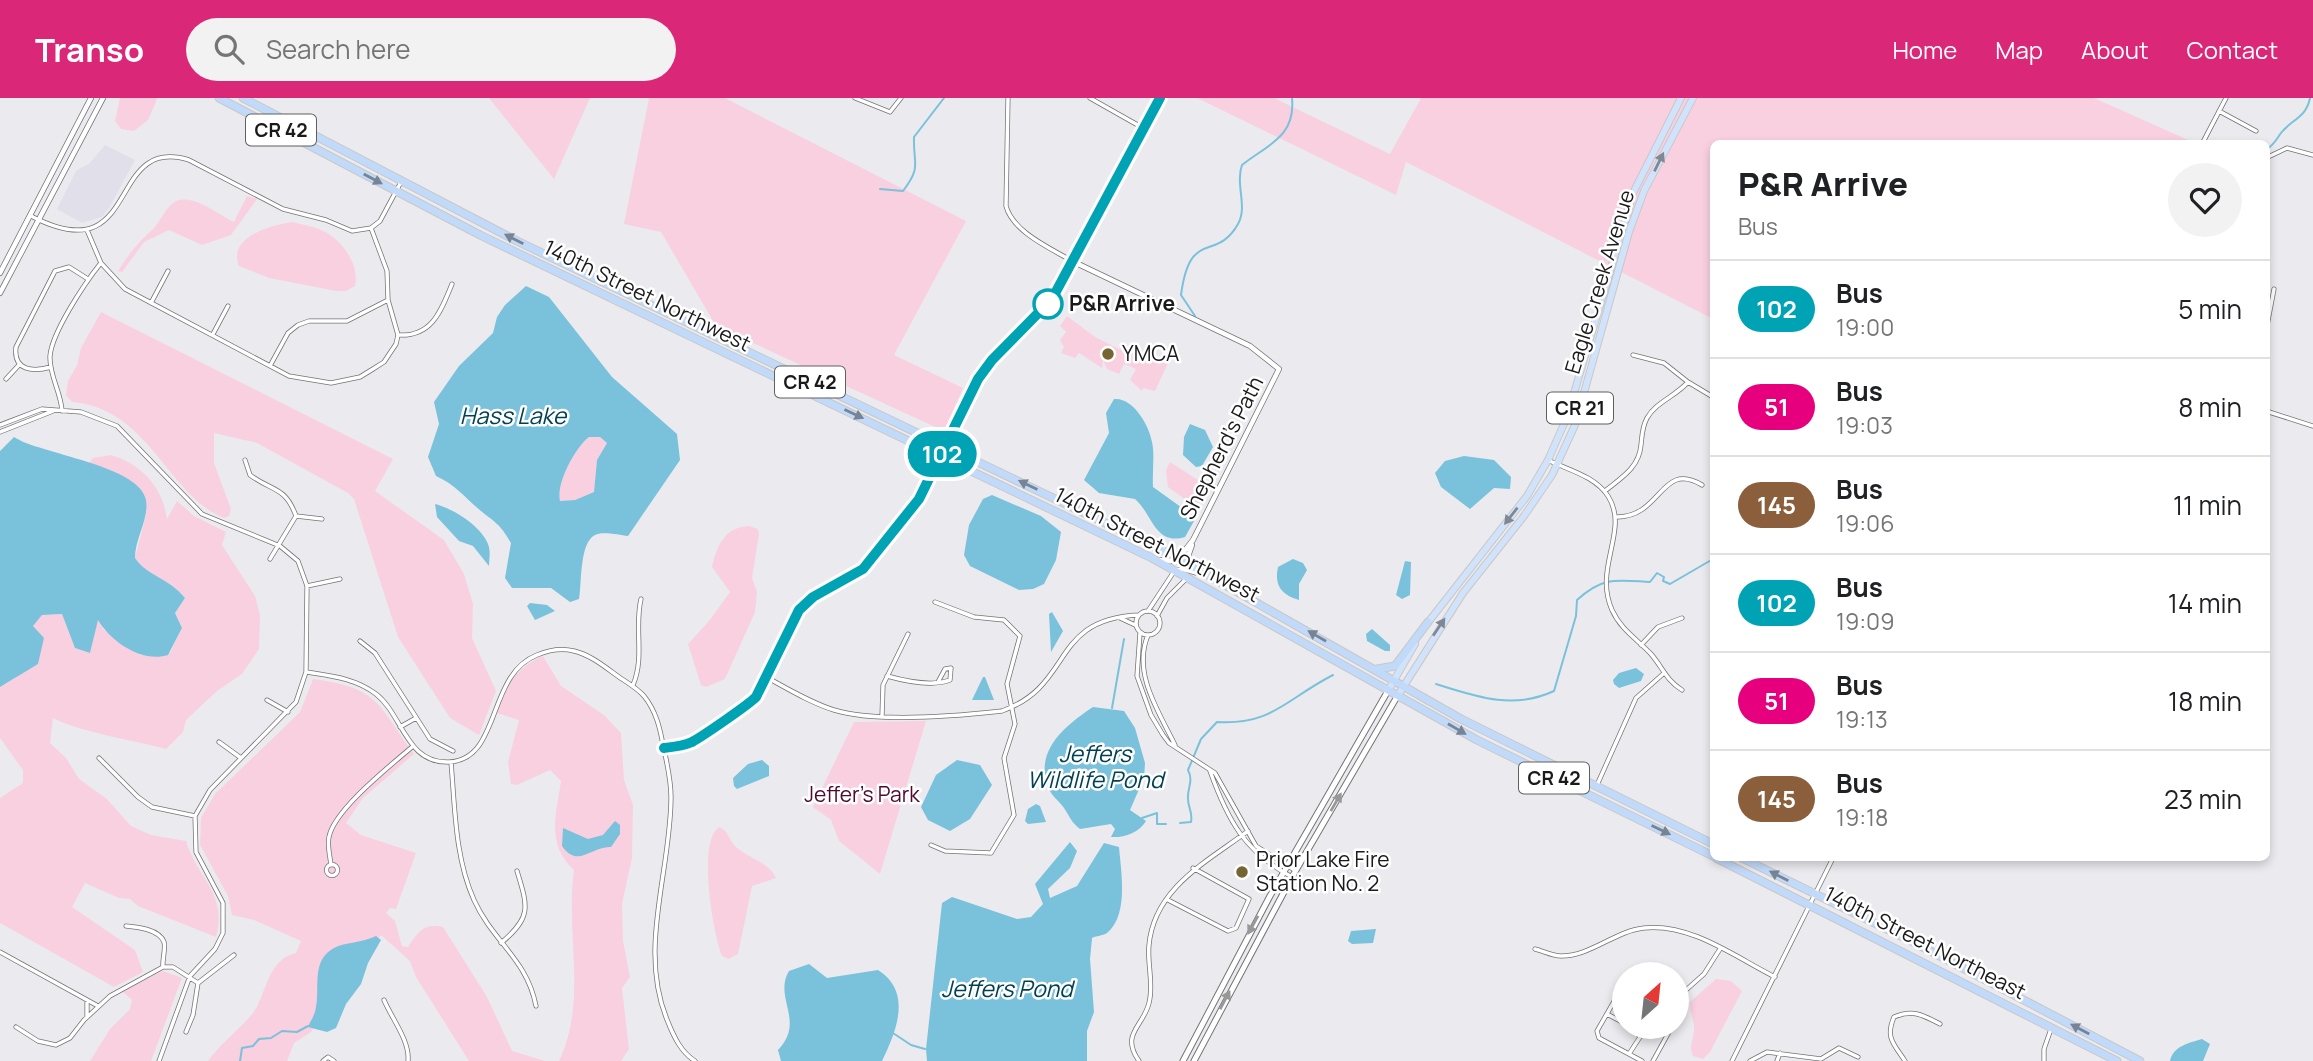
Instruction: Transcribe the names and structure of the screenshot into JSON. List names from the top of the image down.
{
  "streets": {
    "highway": ["CR 42", "140th Street Northwest", "140th Street Northeast"],
    "main road": ["Eagle Creek Avenue", "CR 21"],
    "street": ["Shepherd's Path"]
  },
  "crossings": [
    ["CR 42", "Eagle Creek Avenue"],
    ["CR 42", "140th Street Northwest"],
    ["CR 42", "CR 21"],
    ["Eagle Creek Avenue", "140th Street Northwest"],
    ["Eagle Creek Avenue", "CR 21"],
    ["140th Street Northwest", "CR 21"],
    ["140th Street Northwest", "Shepherd's Path"],
    ["140th Street Northwest", "140th Street Northeast"],
    ["CR 21", "140th Street Northeast"]
  ],
  "water": ["Hass Lake", "Jeffers Wildlife Pond", "Jeffers Pond"],
  "parks": ["Jeffer's Park"],
  "places": ["P&R Arrive", "YMCA", "Prior Lake Fire Station No. 2"],
  "lines": ["bus line 102"],
  "north": "top right",
  "page": {
    "header": "Transo",
    "search": "Search here",
    "nav": [
      "Home",
      "Map",
      "About",
      "Contact"
    ],
    "on_map": "102",
    "heading": ["P&R Arrive", "Bus"],
    "list": [
      {
        "mark": "102",
        "name": "Bus",
        "note": "19:00",
        "value": "5 min"
      },
      {
        "mark": "51",
        "name": "Bus",
        "note": "19:03",
        "value": "8 min"
      },
      {
        "mark": "145",
        "name": "Bus",
        "note": "19:06",
        "value": "11 min"
      },
      {
        "mark": "102",
        "name": "Bus",
        "note": "19:09",
        "value": "14 min"
      },
      {
        "mark": "51",
        "name": "Bus",
        "note": "19:13",
        "value": "18 min"
      },
      {
        "mark": "145",
        "name": "Bus",
        "note": "19:18",
        "value": "23 min"
      }
    ]
  }
}
